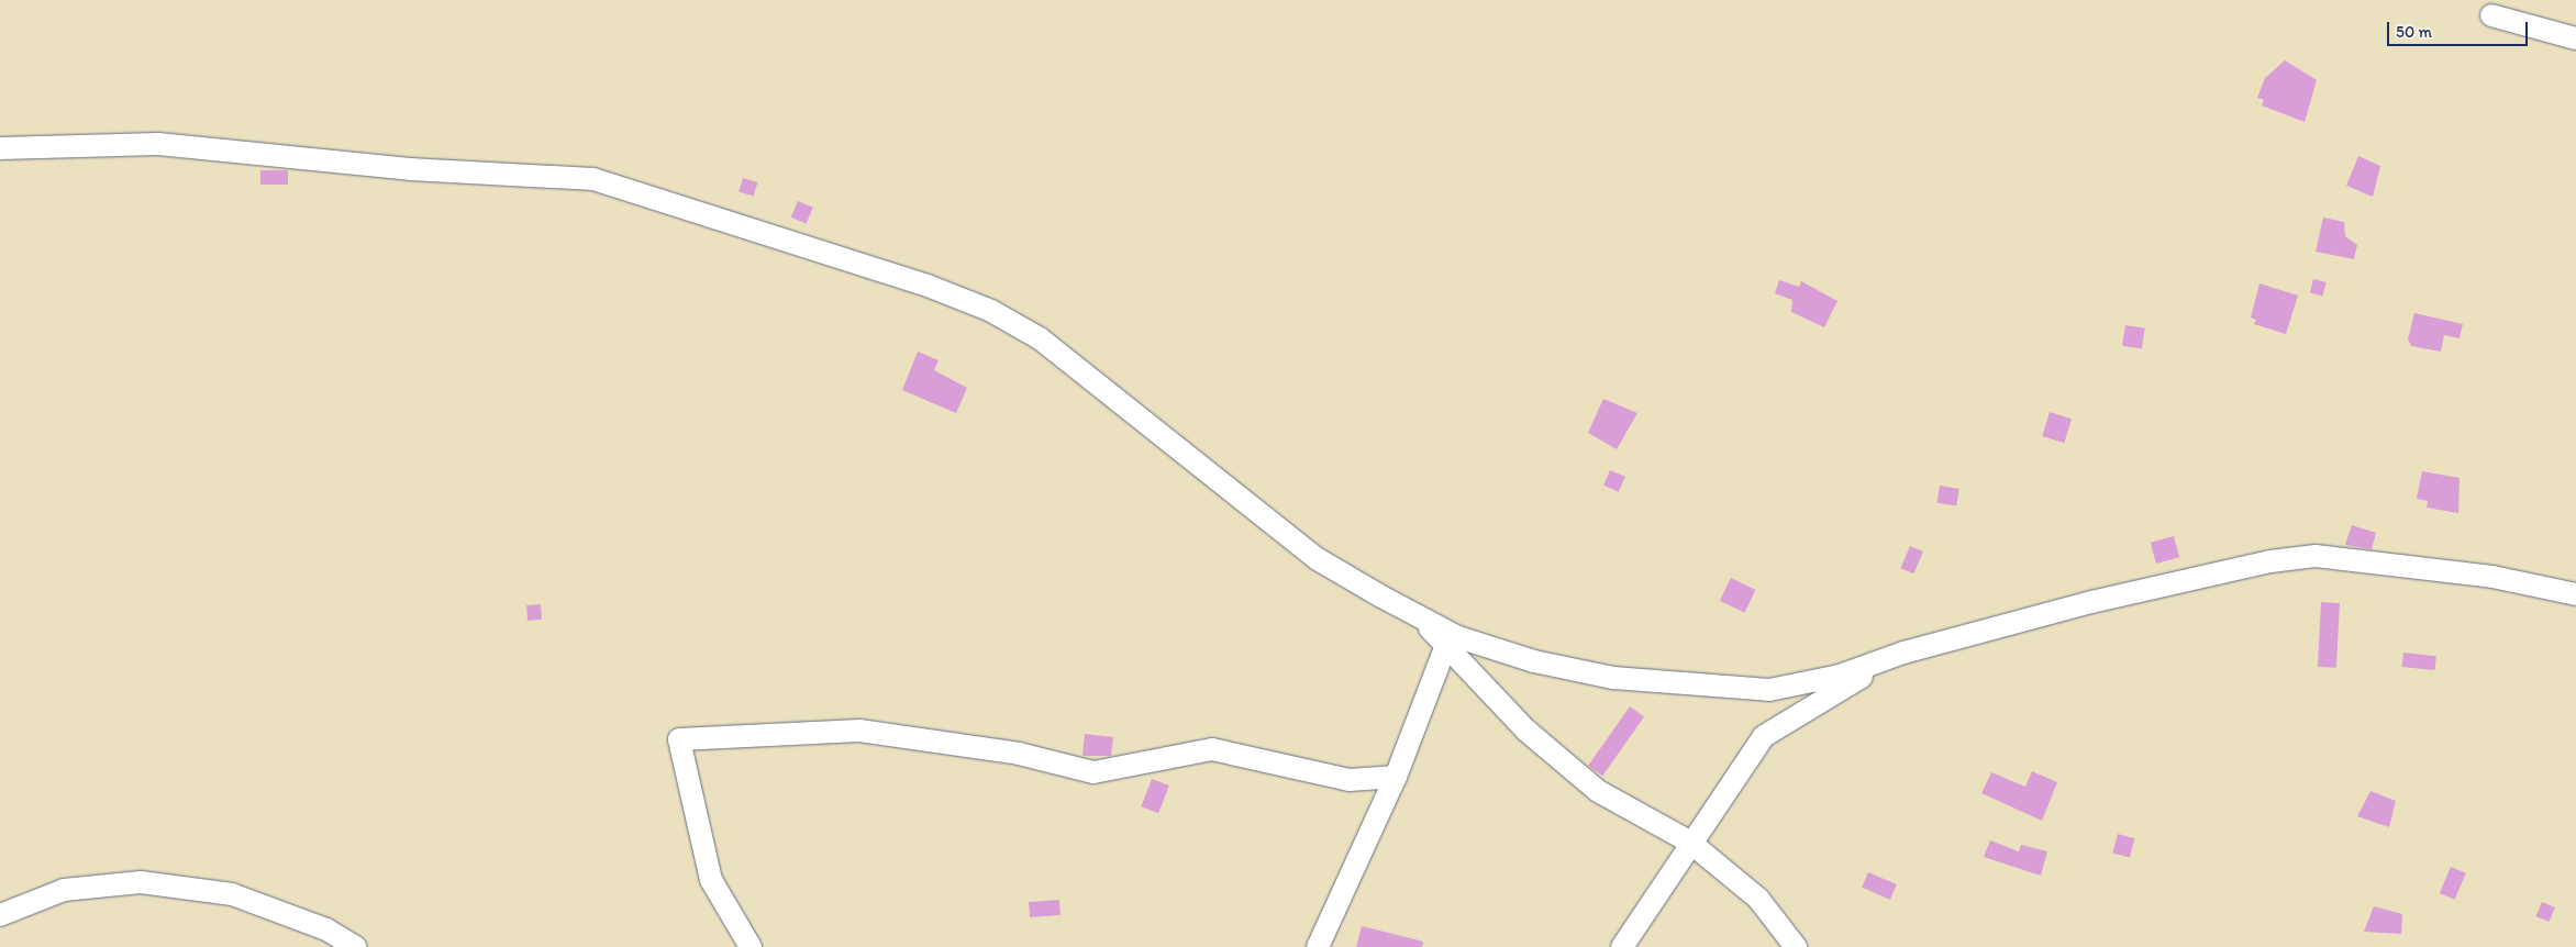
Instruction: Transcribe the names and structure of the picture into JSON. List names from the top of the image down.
{
  "scale_bar": "50 m"
}
